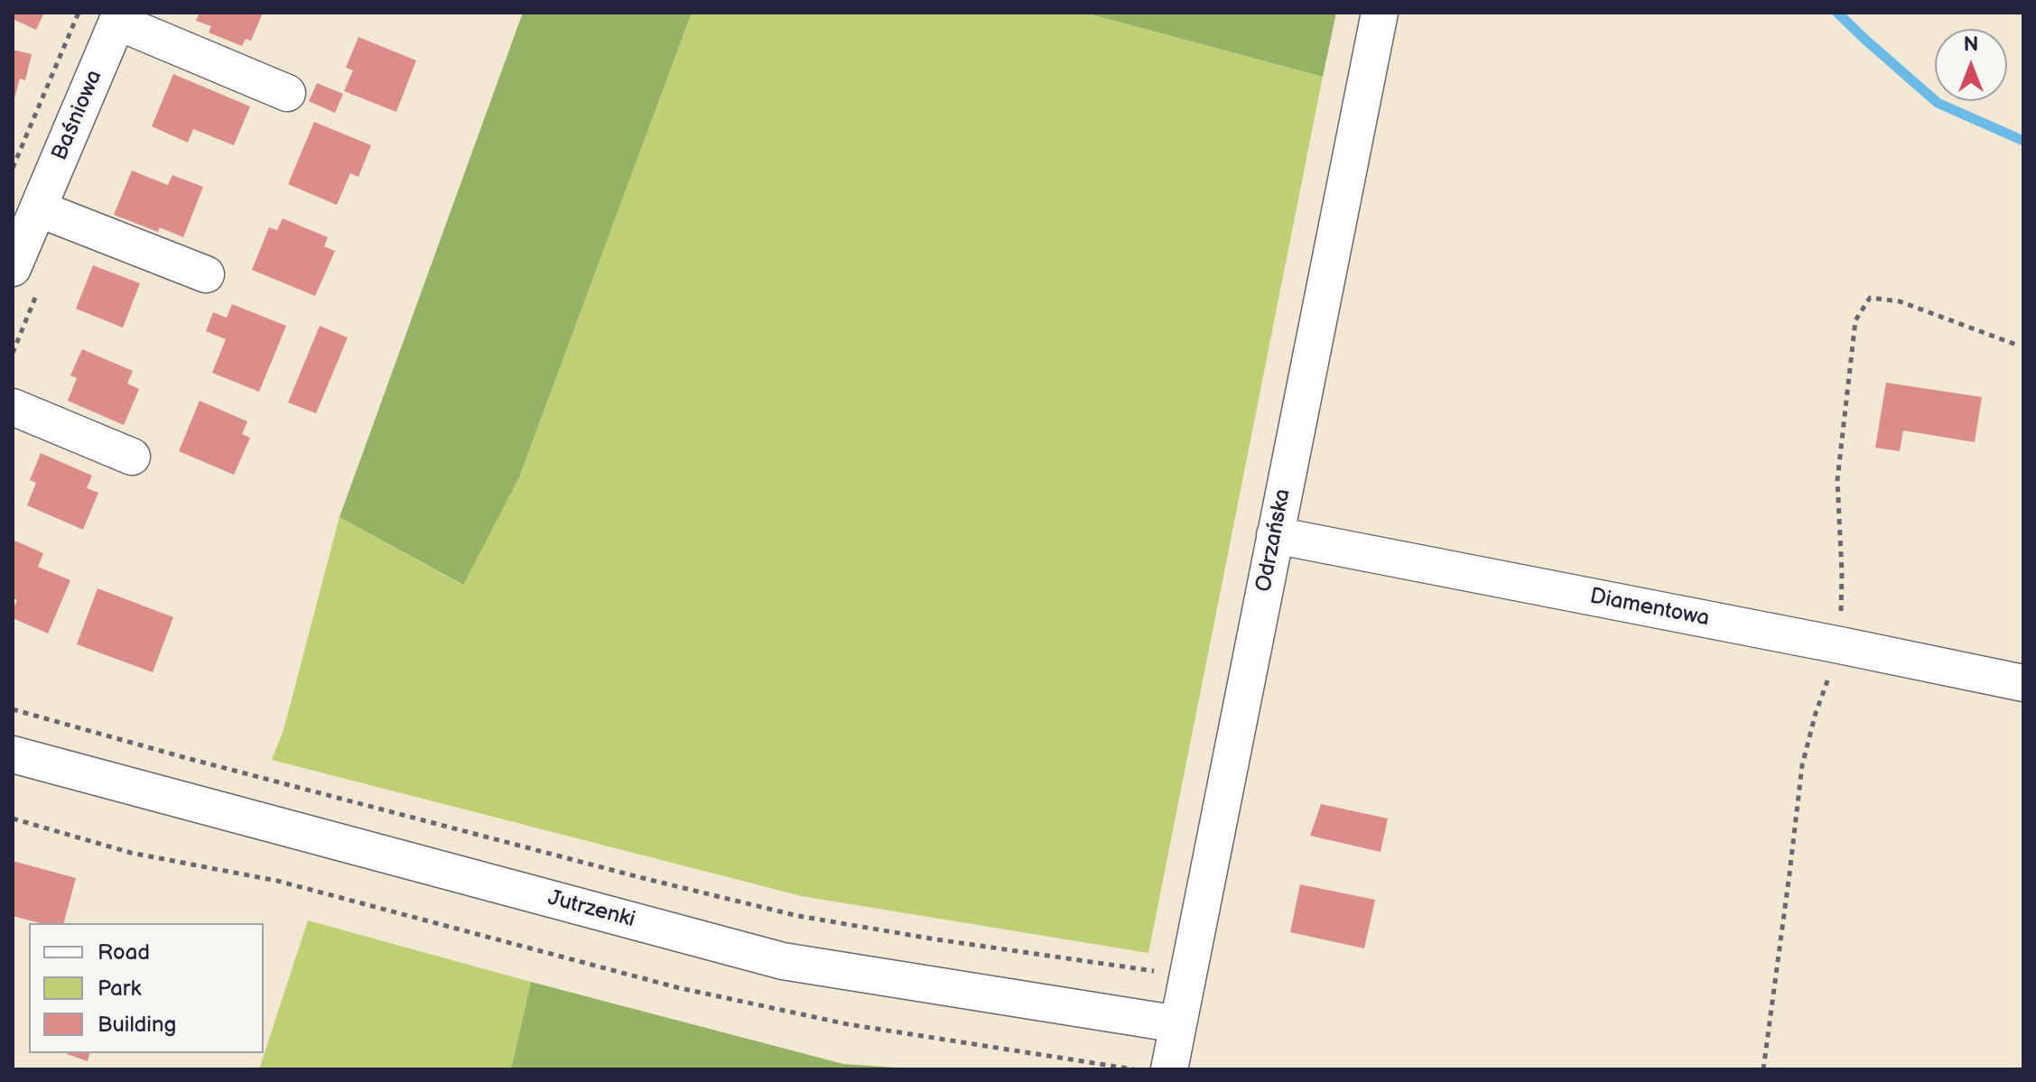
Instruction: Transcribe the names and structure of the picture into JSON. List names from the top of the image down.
{
  "streets": {
    "street": [
      "Baśniowa",
      "Odrzańska",
      "Diamentowa",
      "Jutrzenki"
    ]
  },
  "crossings": [
    ["Odrzańska", "Diamentowa"],
    ["Odrzańska", "Jutrzenki"]
  ],
  "legend": ["Road", "Park", "Building"],
  "north": "top"
}
